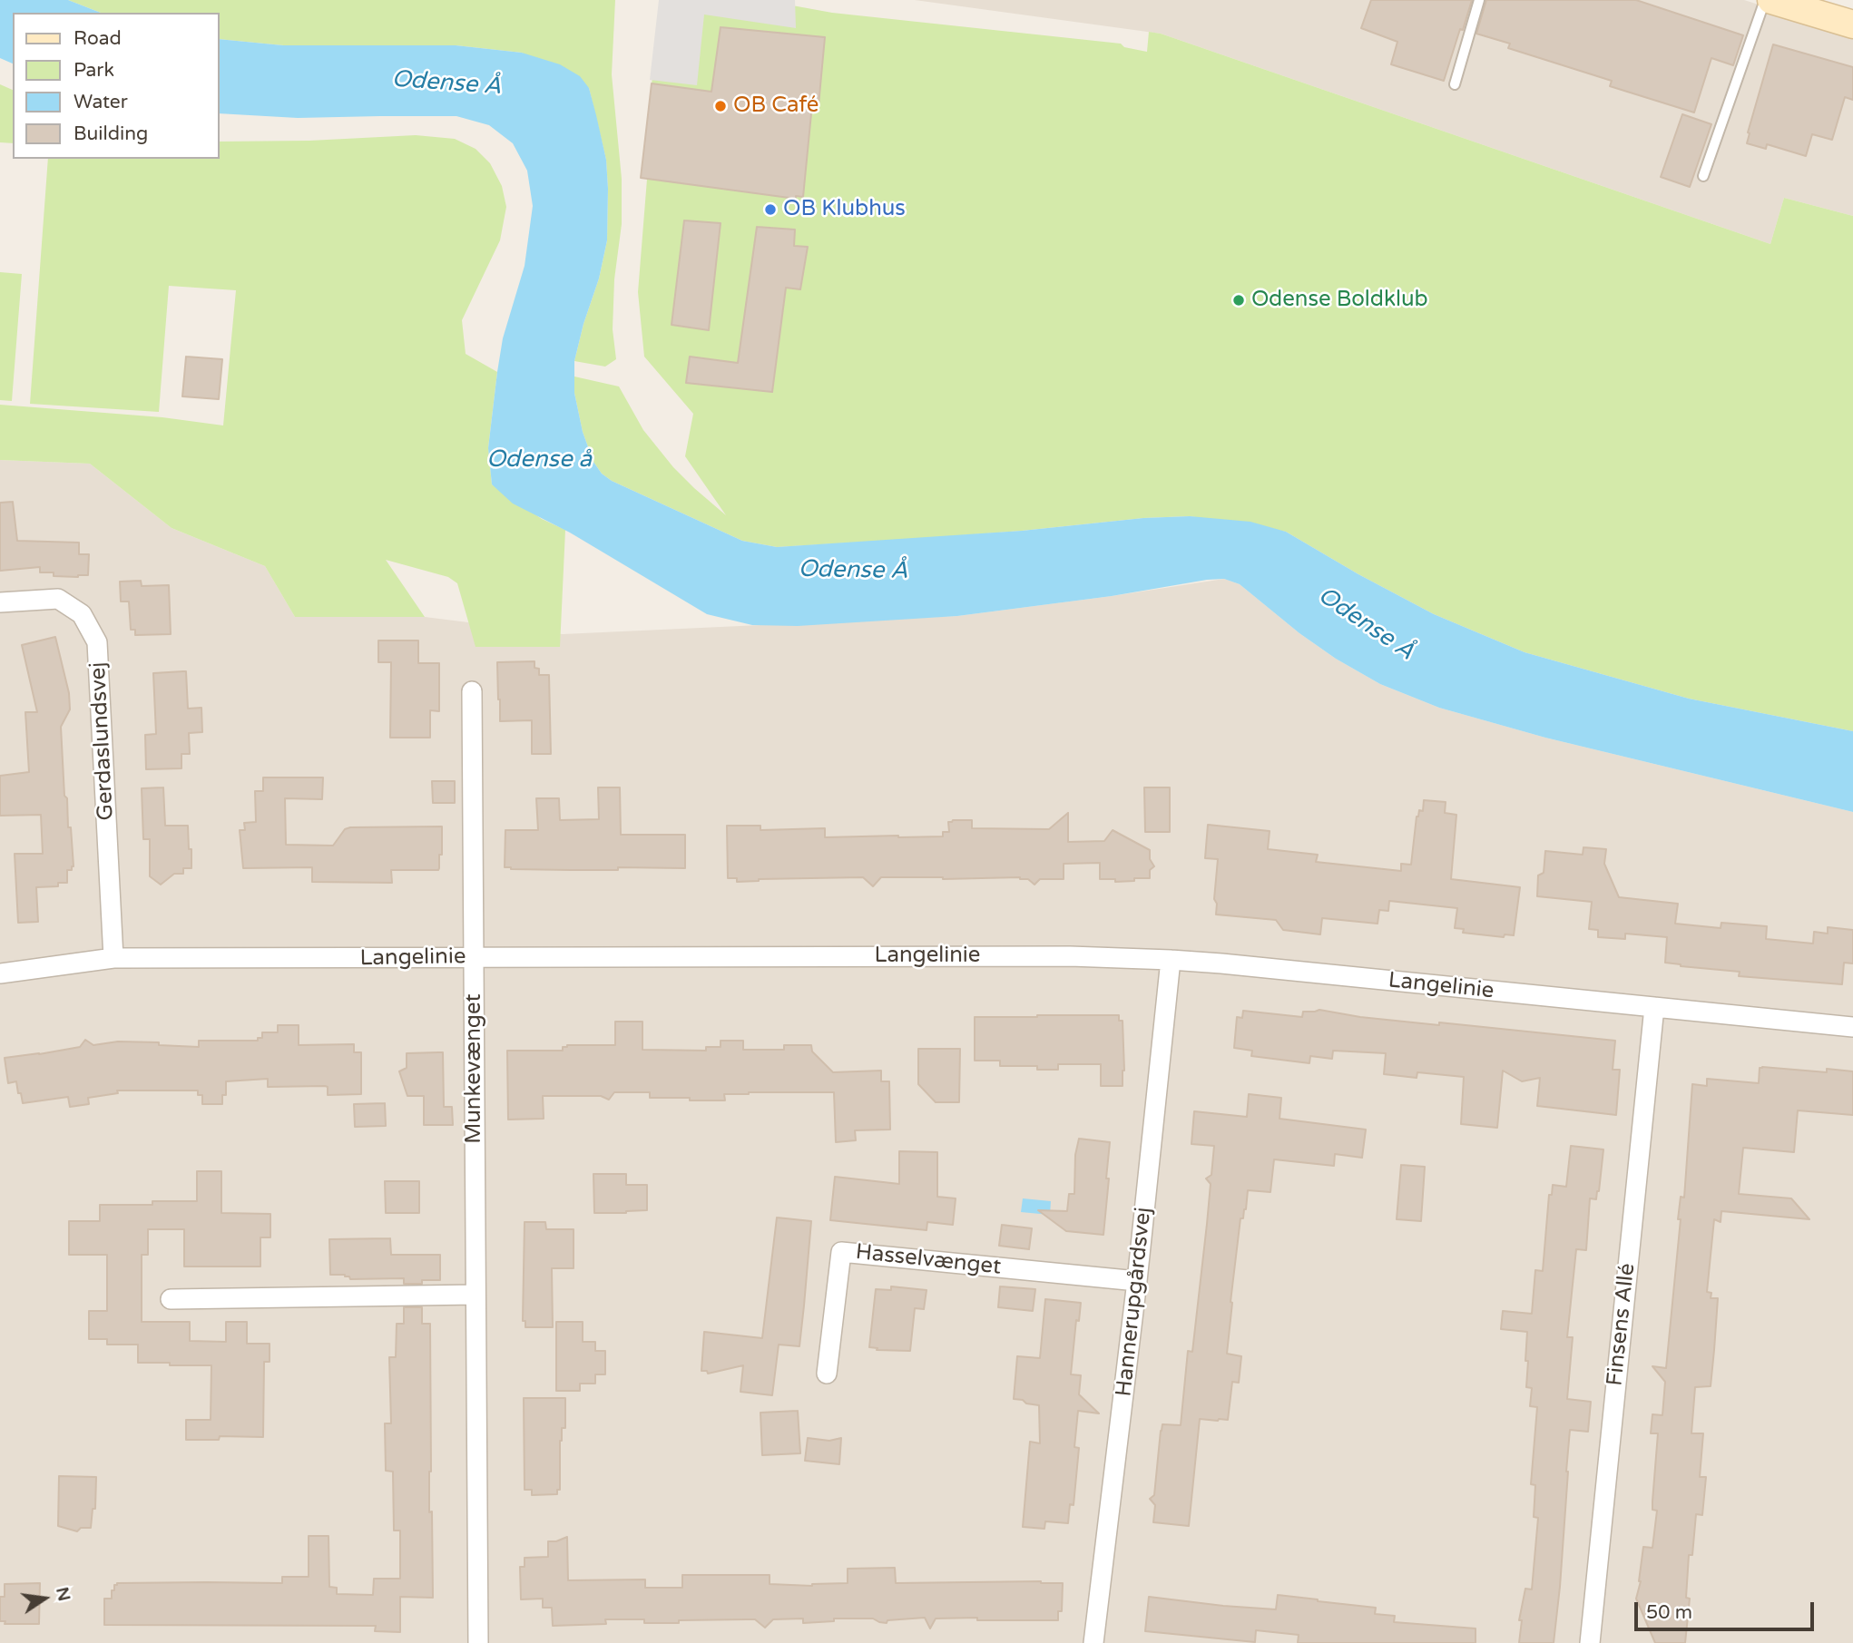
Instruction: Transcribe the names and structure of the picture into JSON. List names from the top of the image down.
{
  "streets": {
    "street": [
      "Gerdaslundsvej",
      "Langelinie",
      "Munkevænget",
      "Hasselvænget",
      "Hannerupgårdsvej",
      "Finsens Allé"
    ]
  },
  "crossings": [
    ["Gerdaslundsvej", "Langelinie"],
    ["Langelinie", "Munkevænget"],
    ["Langelinie", "Hannerupgårdsvej"],
    ["Langelinie", "Finsens Allé"],
    ["Hasselvænget", "Hannerupgårdsvej"]
  ],
  "water": ["Odense Å", "Odense å"],
  "places": ["OB Café", "OB Klubhus", "Odense Boldklub"],
  "legend": [
    "Road",
    "Park",
    "Water",
    "Building"
  ],
  "scale_bar": "50 m",
  "north": "right"
}
